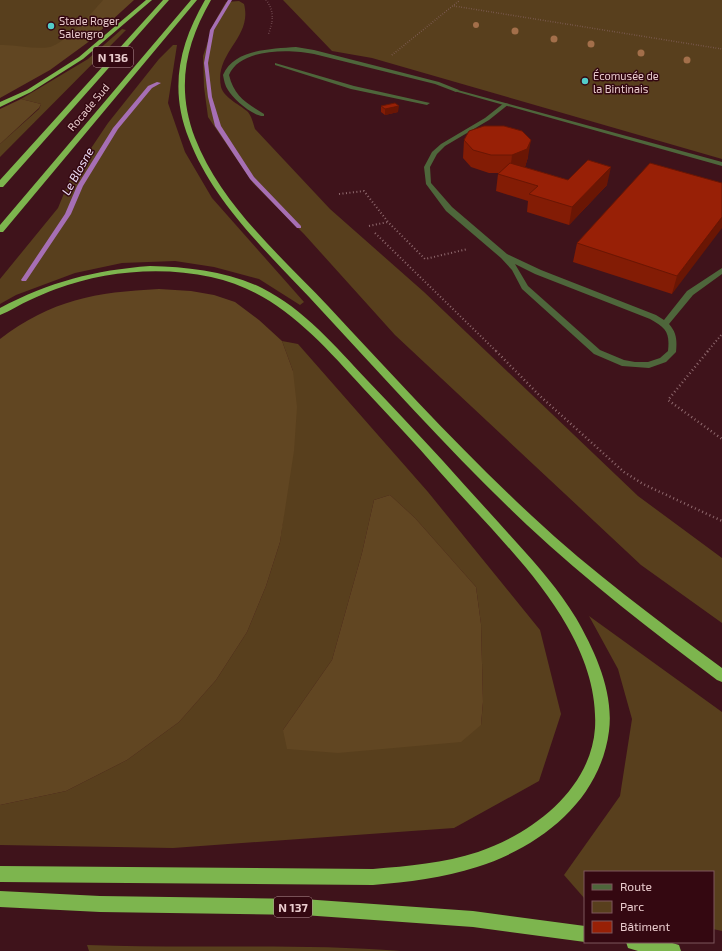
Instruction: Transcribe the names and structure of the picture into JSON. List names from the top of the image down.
{
  "streets": {
    "highway": ["N 136", "Rocade Sud", "N 137"]
  },
  "water": ["Le Blosne"],
  "places": ["Stade Roger Salengro", "Écomusée de la Bintinais"],
  "legend": ["Route", "Parc", "Bâtiment"]
}
